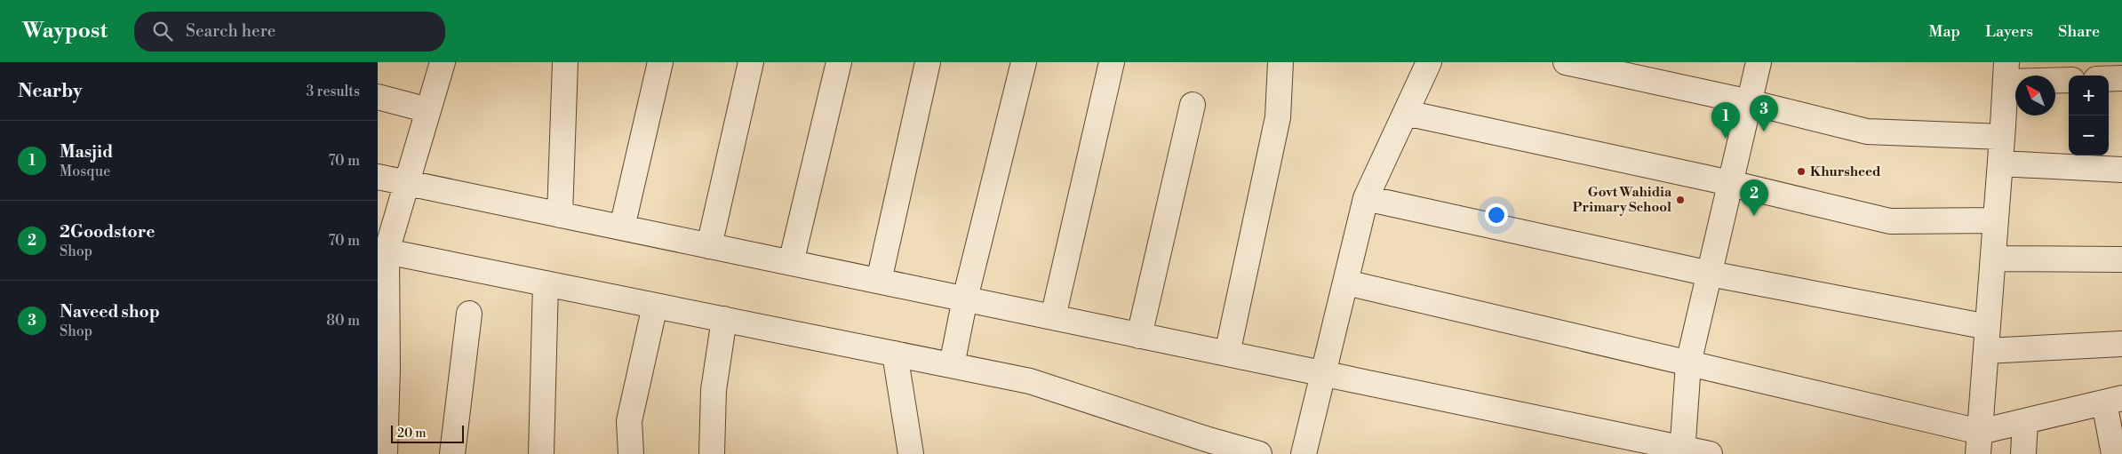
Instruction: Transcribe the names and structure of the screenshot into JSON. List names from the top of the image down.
{
  "places": ["Khursheed", "Govt Wahidia Primary School"],
  "scale_bar": "20 m",
  "north": "top left",
  "page": {
    "header": "Waypost",
    "search": "Search here",
    "nav": ["Map", "Layers", "Share"],
    "heading": ["Nearby", "3 results"],
    "map_buttons": ["+", "−"],
    "pins": ["3", "1", "2"],
    "list": [
      {
        "mark": "1",
        "name": "Masjid",
        "note": "Mosque",
        "value": "70 m"
      },
      {
        "mark": "2",
        "name": "2Goodstore",
        "note": "Shop",
        "value": "70 m"
      },
      {
        "mark": "3",
        "name": "Naveed shop",
        "note": "Shop",
        "value": "80 m"
      }
    ],
    "scale": "20 m"
  }
}
